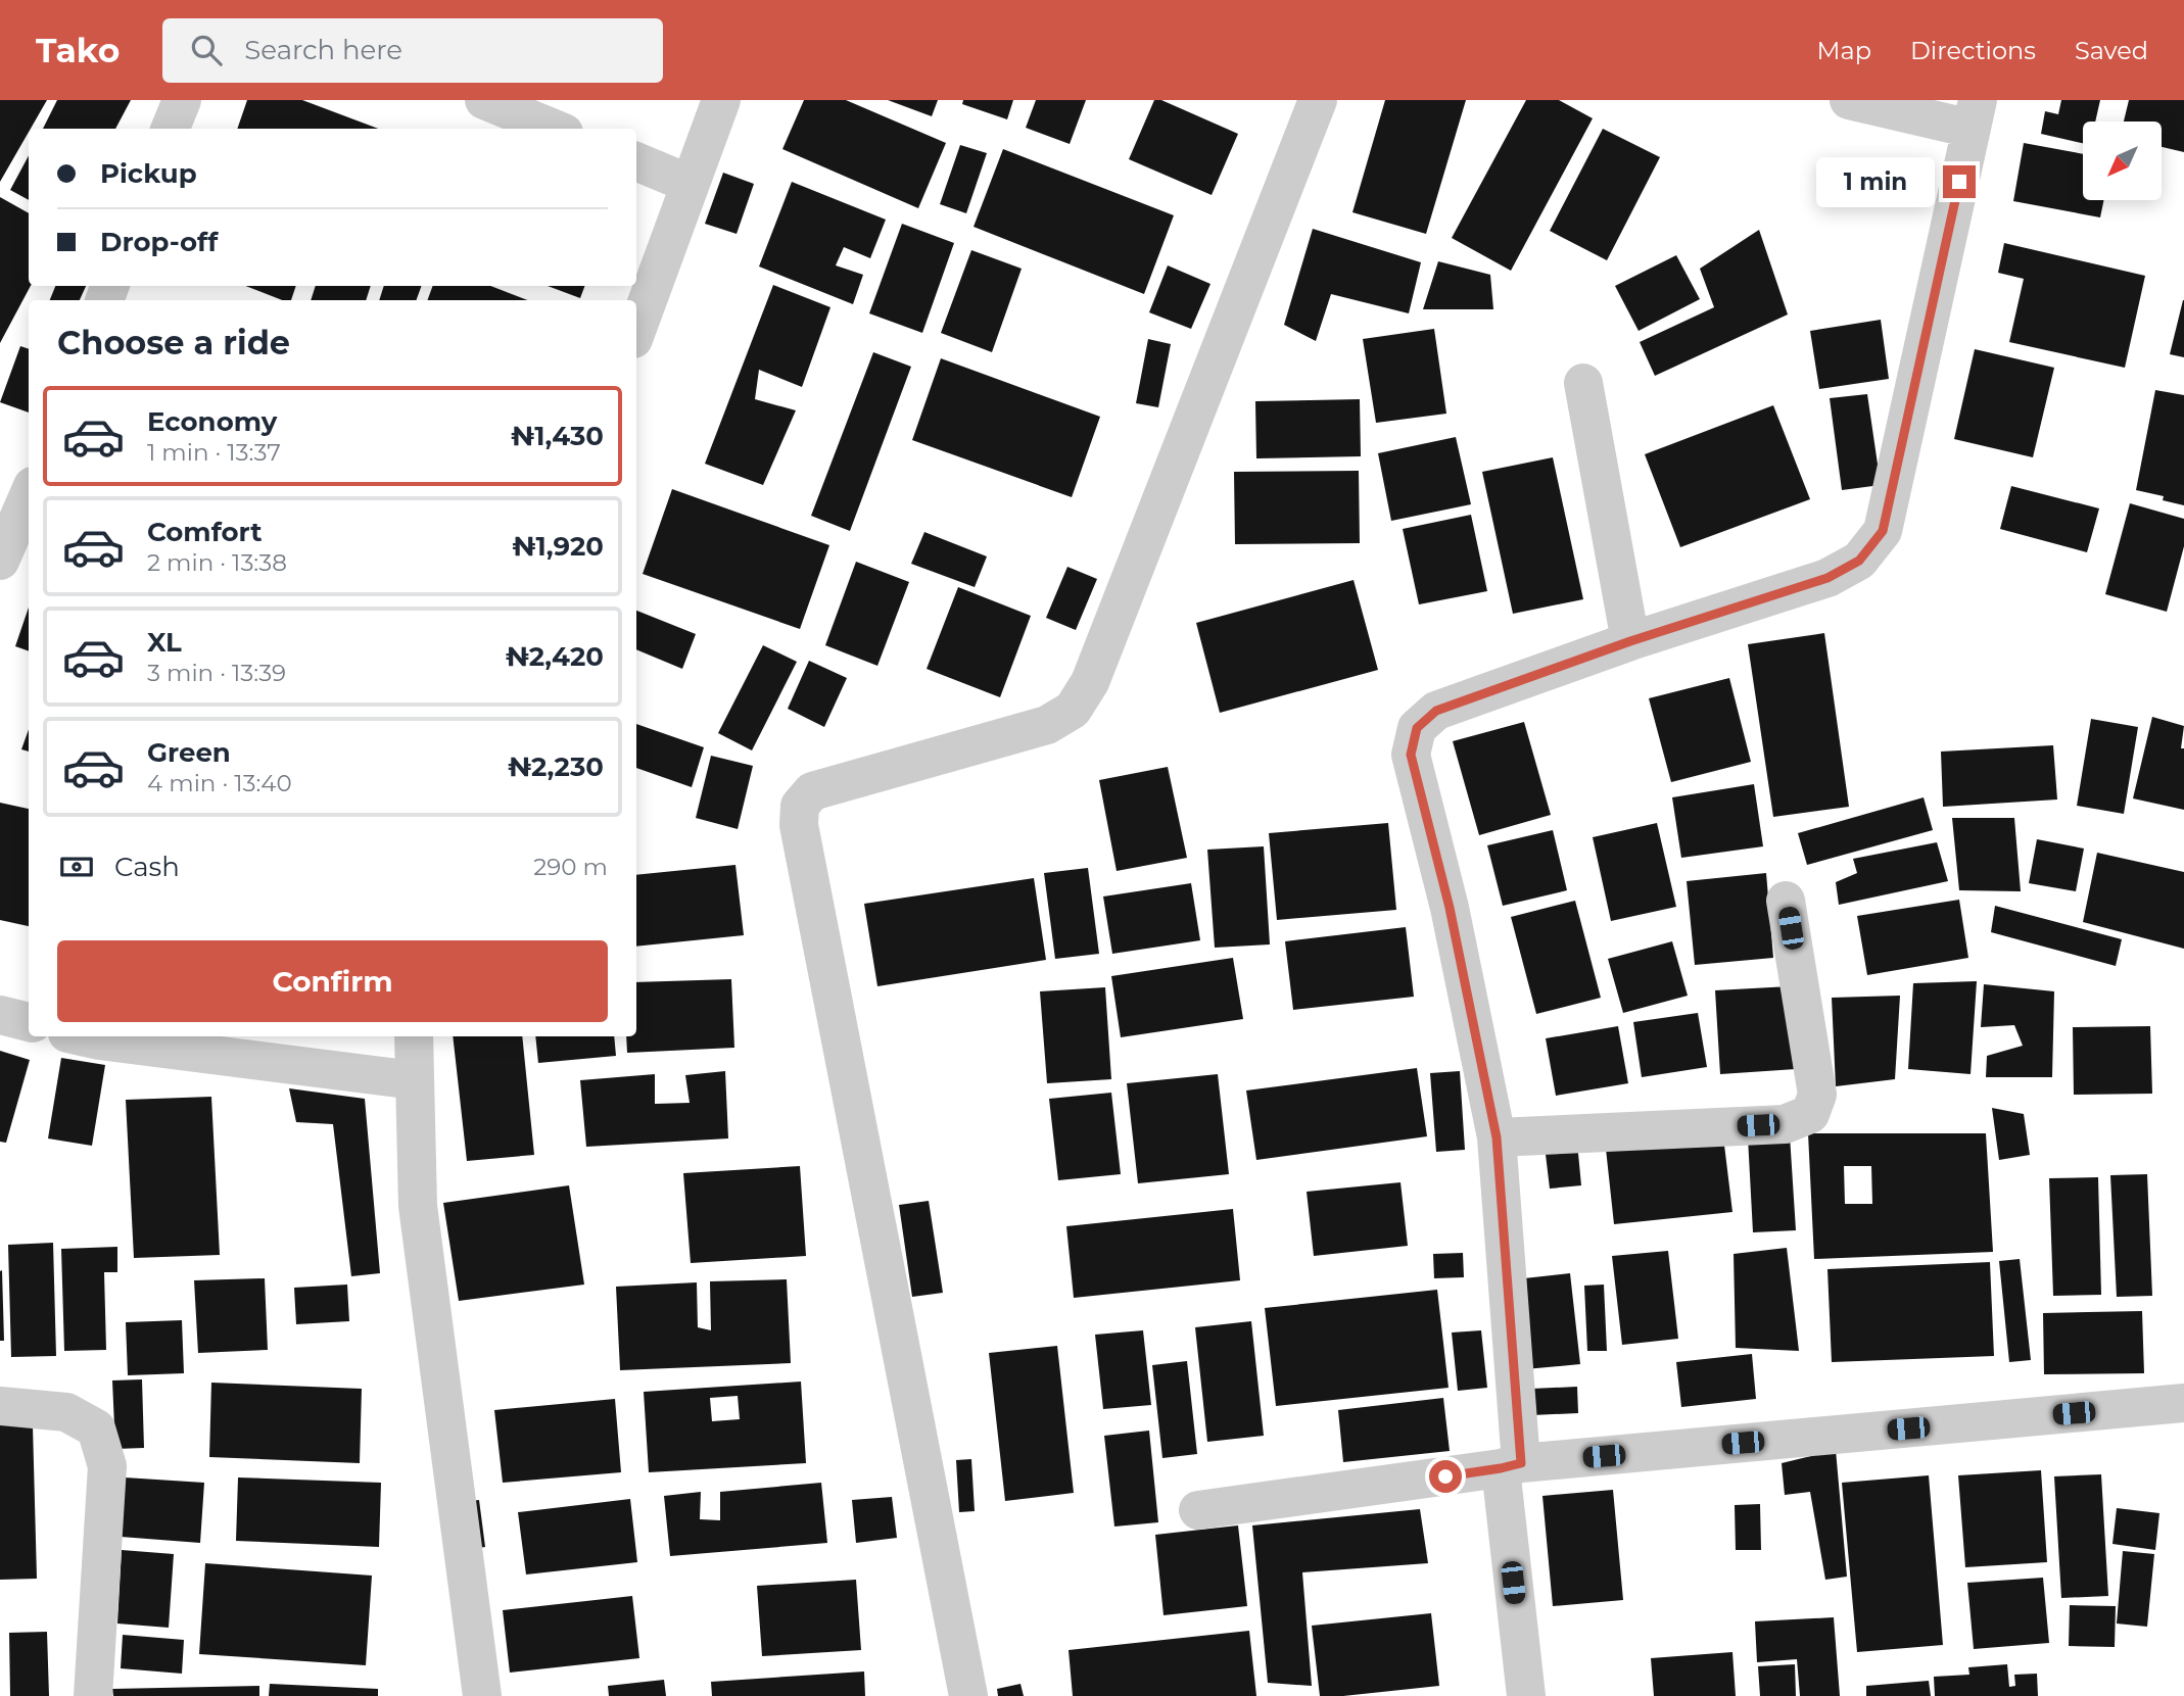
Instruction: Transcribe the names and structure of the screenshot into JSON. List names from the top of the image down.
{
  "north": "bottom left",
  "page": {
    "header": "Tako",
    "search": "Search here",
    "nav": ["Map", "Directions", "Saved"],
    "banner": ["Pickup", "Drop-off"],
    "bubble": "1 min",
    "heading": "Choose a ride",
    "list": [
      {
        "name": "Economy",
        "note": "1 min · 13:37",
        "value": "₦1,430"
      },
      {
        "name": "Comfort",
        "note": "2 min · 13:38",
        "value": "₦1,920"
      },
      {
        "name": "XL",
        "note": "3 min · 13:39",
        "value": "₦2,420"
      },
      {
        "name": "Green",
        "note": "4 min · 13:40",
        "value": "₦2,230"
      }
    ],
    "pay": ["Cash", "290 m"],
    "buttons": "Confirm"
  }
}
